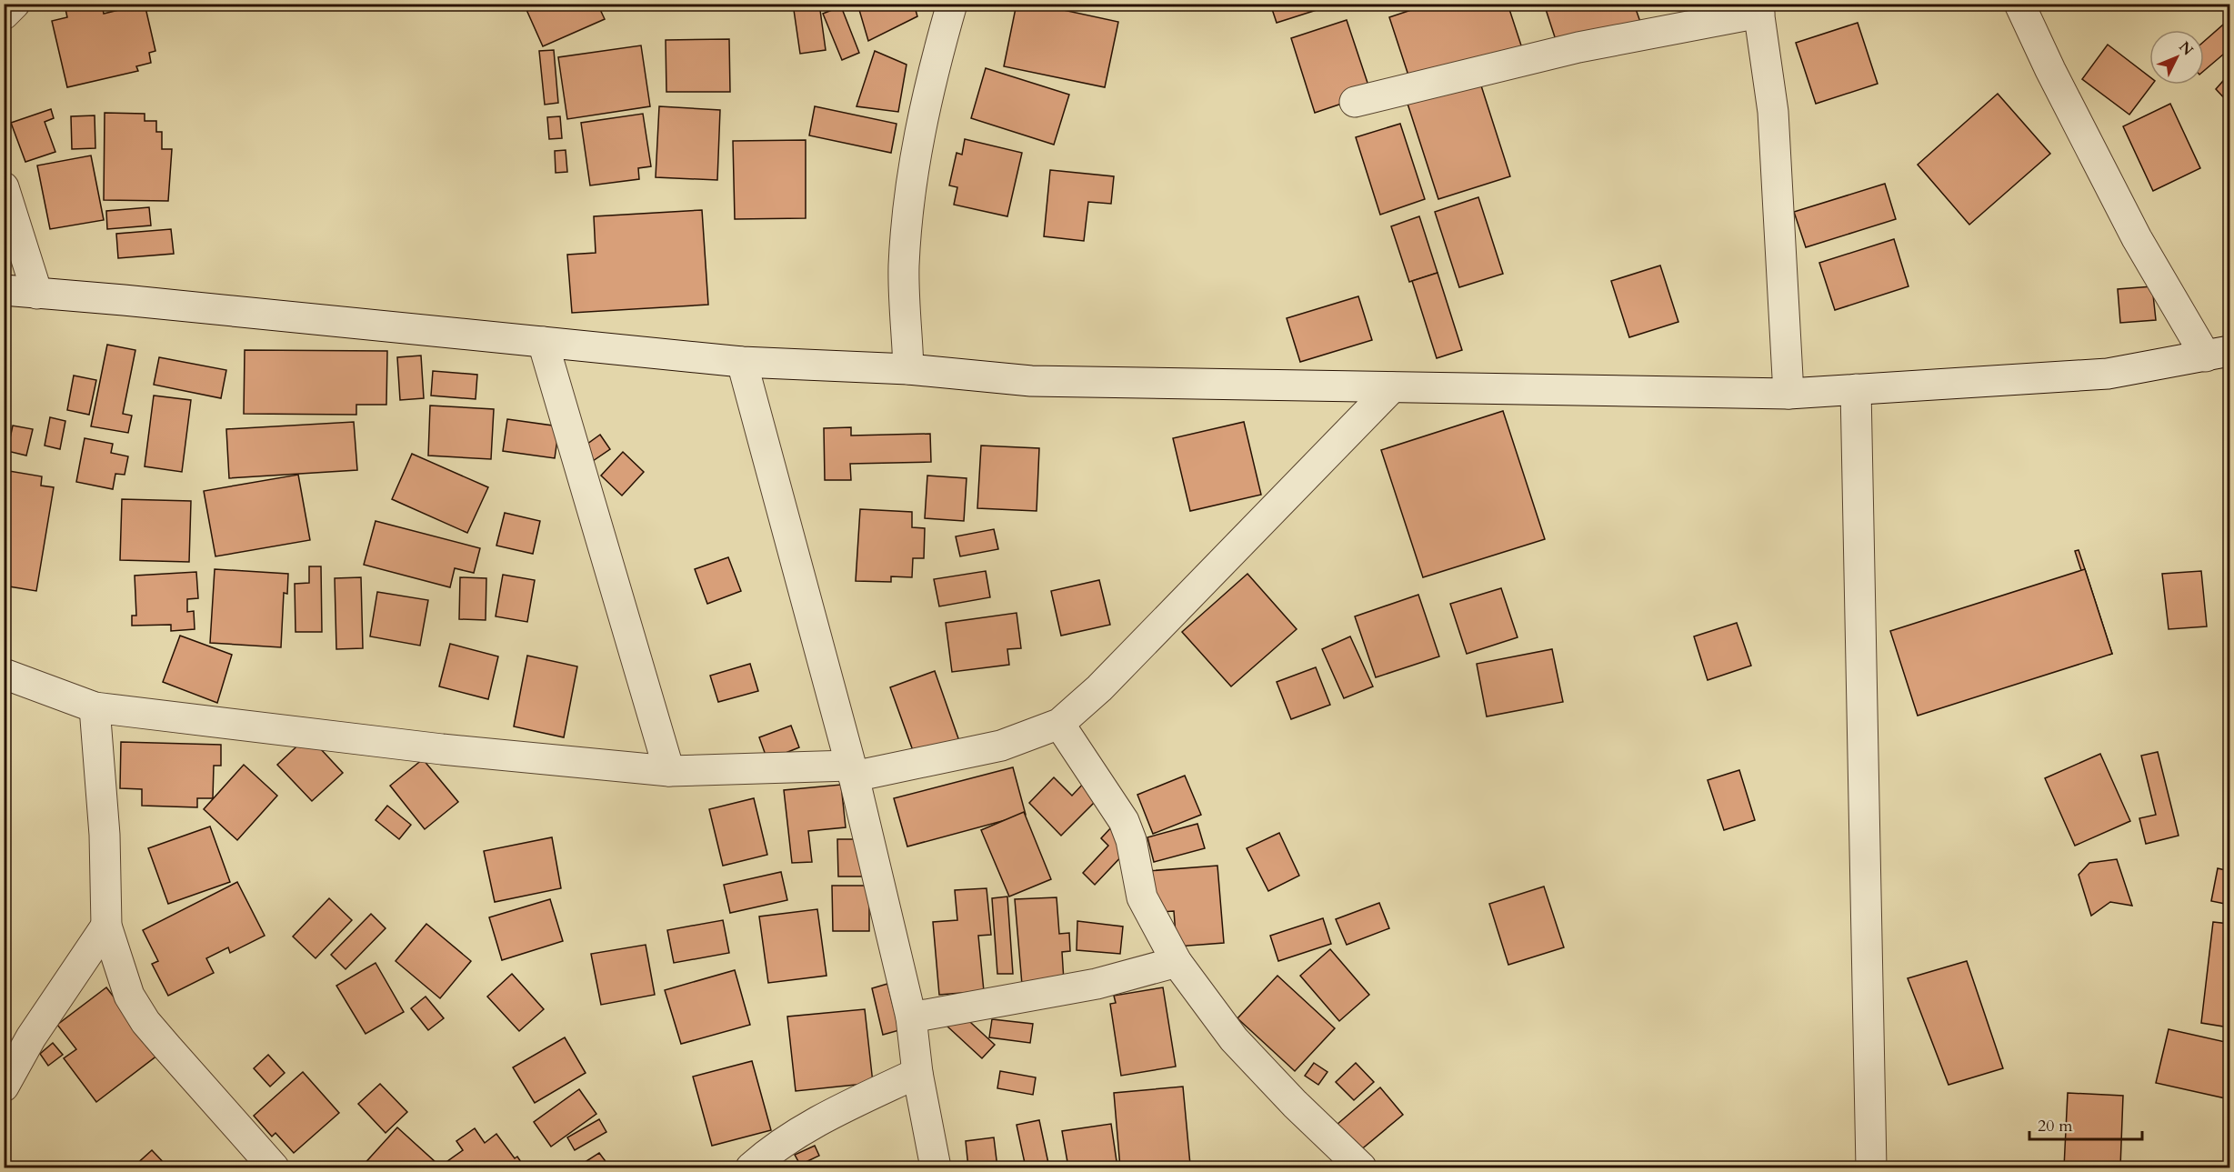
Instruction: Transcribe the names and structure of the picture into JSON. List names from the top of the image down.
{
  "scale_bar": "20 m",
  "north": "top right"
}
